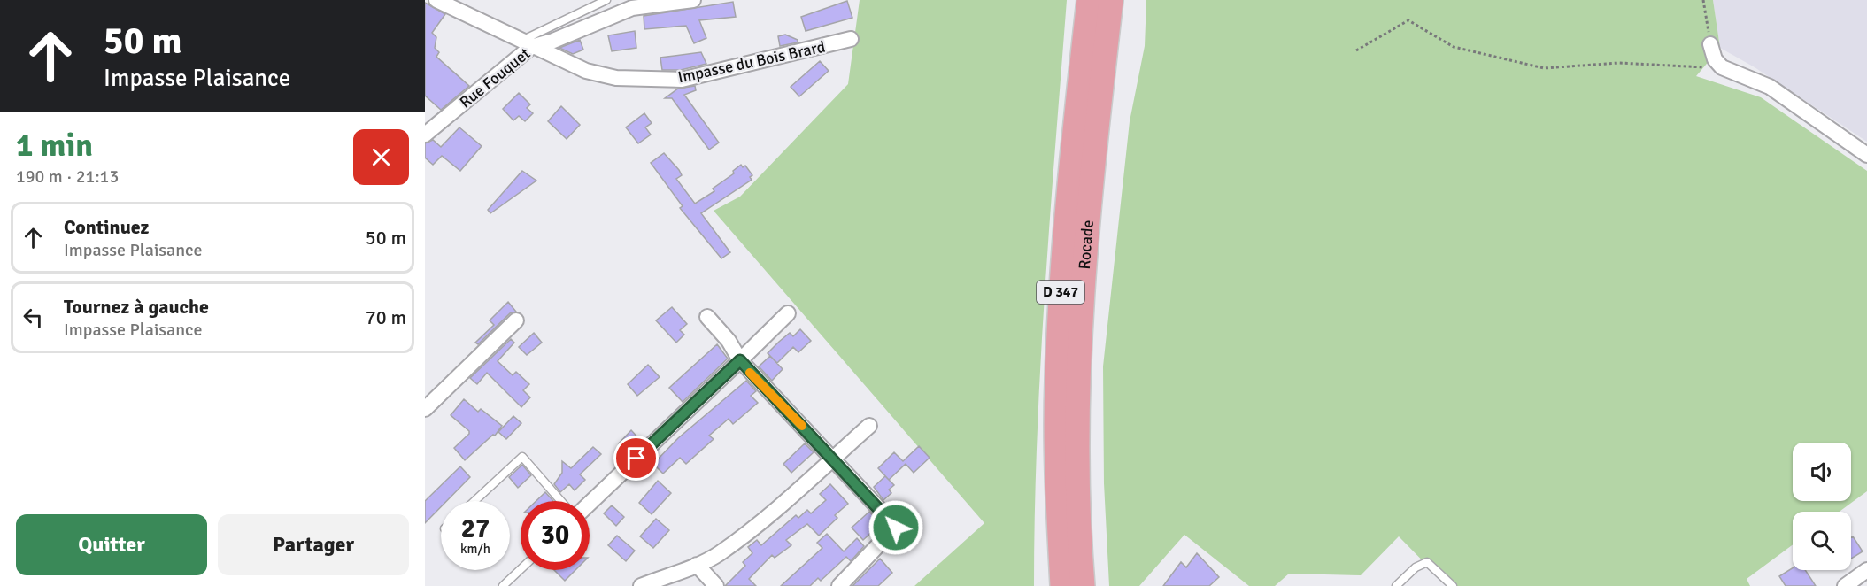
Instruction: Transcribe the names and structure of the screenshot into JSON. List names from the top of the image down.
{
  "streets": {
    "highway": ["Rocade", "D 347"],
    "street": ["Impasse du Bois Brard", "Rue Fouquet"]
  },
  "crossings": [
    ["Impasse du Bois Brard", "Rue Fouquet"]
  ],
  "page": {
    "turn": ["50 m", "Impasse Plaisance"],
    "heading": ["1 min", "190 m · 21:13"],
    "list": [
      {
        "name": "Continuez",
        "note": "Impasse Plaisance",
        "value": "50 m"
      },
      {
        "name": "Tournez à gauche",
        "note": "Impasse Plaisance",
        "value": "70 m"
      }
    ],
    "speed": "27 km/h",
    "limit": "30",
    "buttons": ["Quitter", "Partager"]
  }
}
